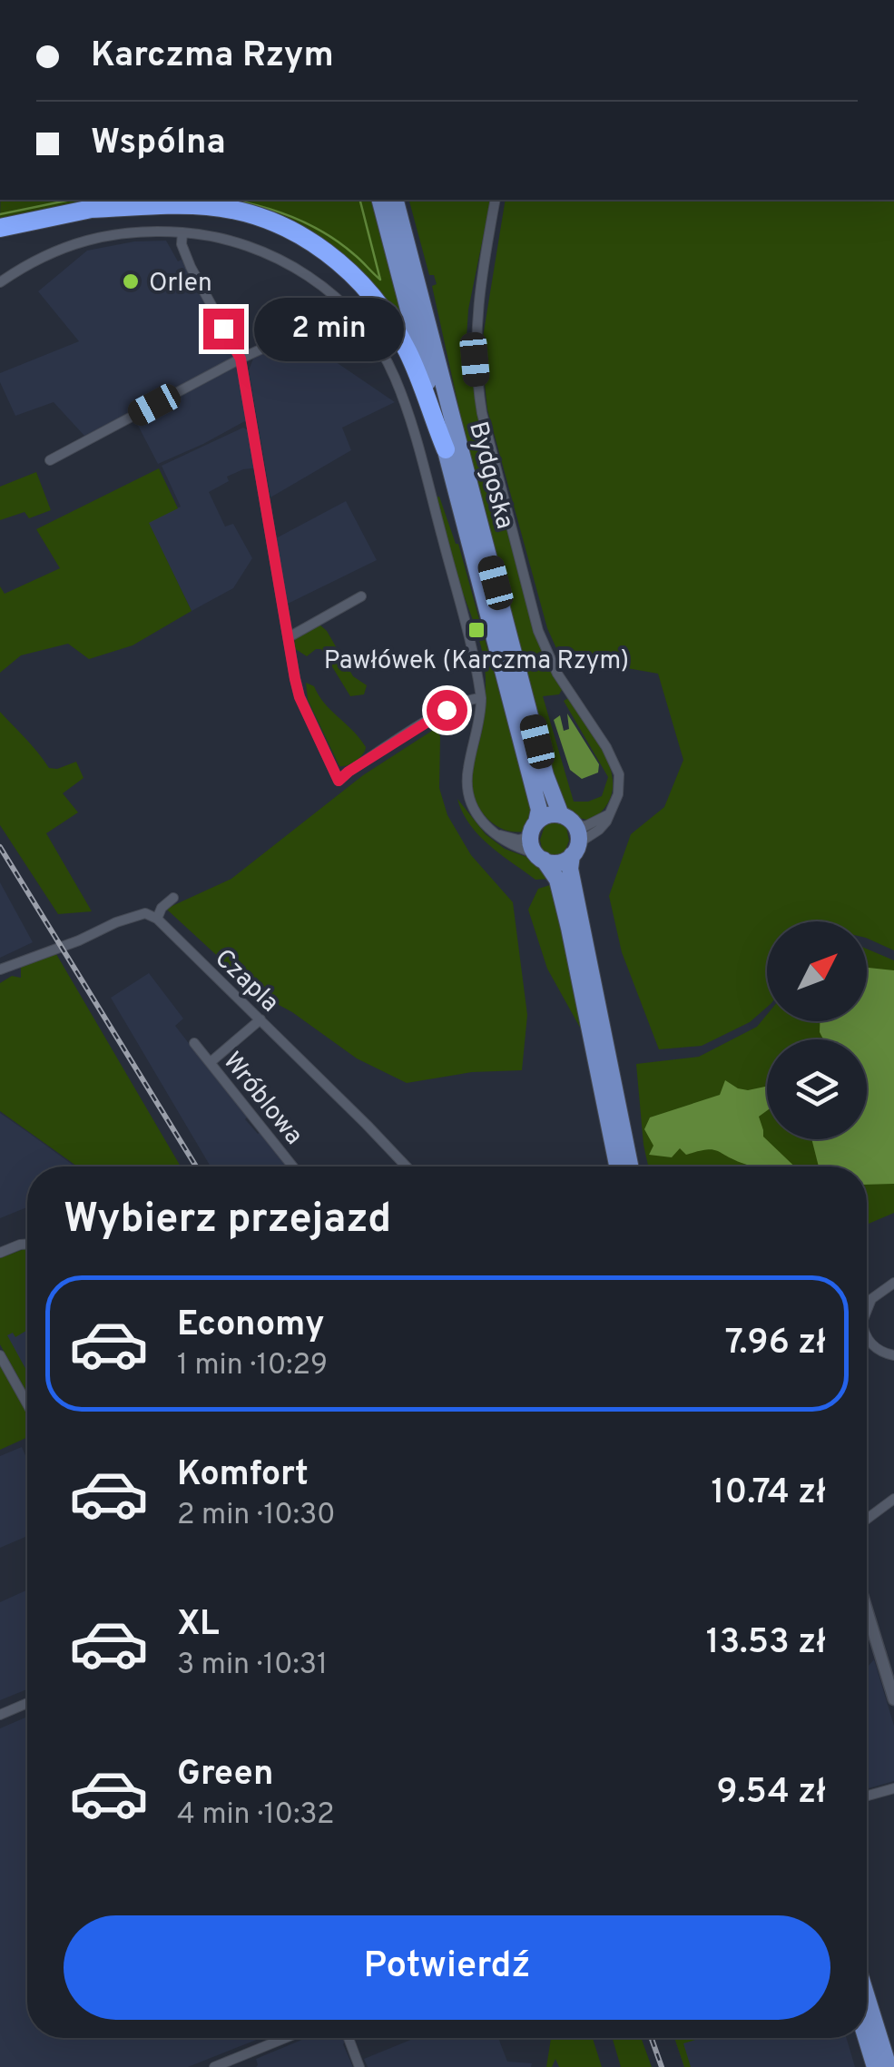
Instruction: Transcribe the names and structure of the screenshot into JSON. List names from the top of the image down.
{
  "streets": {
    "main road": ["Bydgoska"],
    "street": ["Czapla", "Wróblowa"]
  },
  "places": {
    "other": ["Orlen"],
    "transit": ["Pawłówek (Karczma Rzym)"]
  },
  "north": "top right",
  "page": {
    "banner": ["Karczma Rzym", "Wspólna"],
    "bubble": "2 min",
    "heading": "Wybierz przejazd",
    "list": [
      {
        "name": "Economy",
        "note": "1 min · 10:29",
        "value": "7.96 zł"
      },
      {
        "name": "Komfort",
        "note": "2 min · 10:30",
        "value": "10.74 zł"
      },
      {
        "name": "XL",
        "note": "3 min · 10:31",
        "value": "13.53 zł"
      },
      {
        "name": "Green",
        "note": "4 min · 10:32",
        "value": "9.54 zł"
      }
    ],
    "buttons": "Potwierdź"
  }
}
